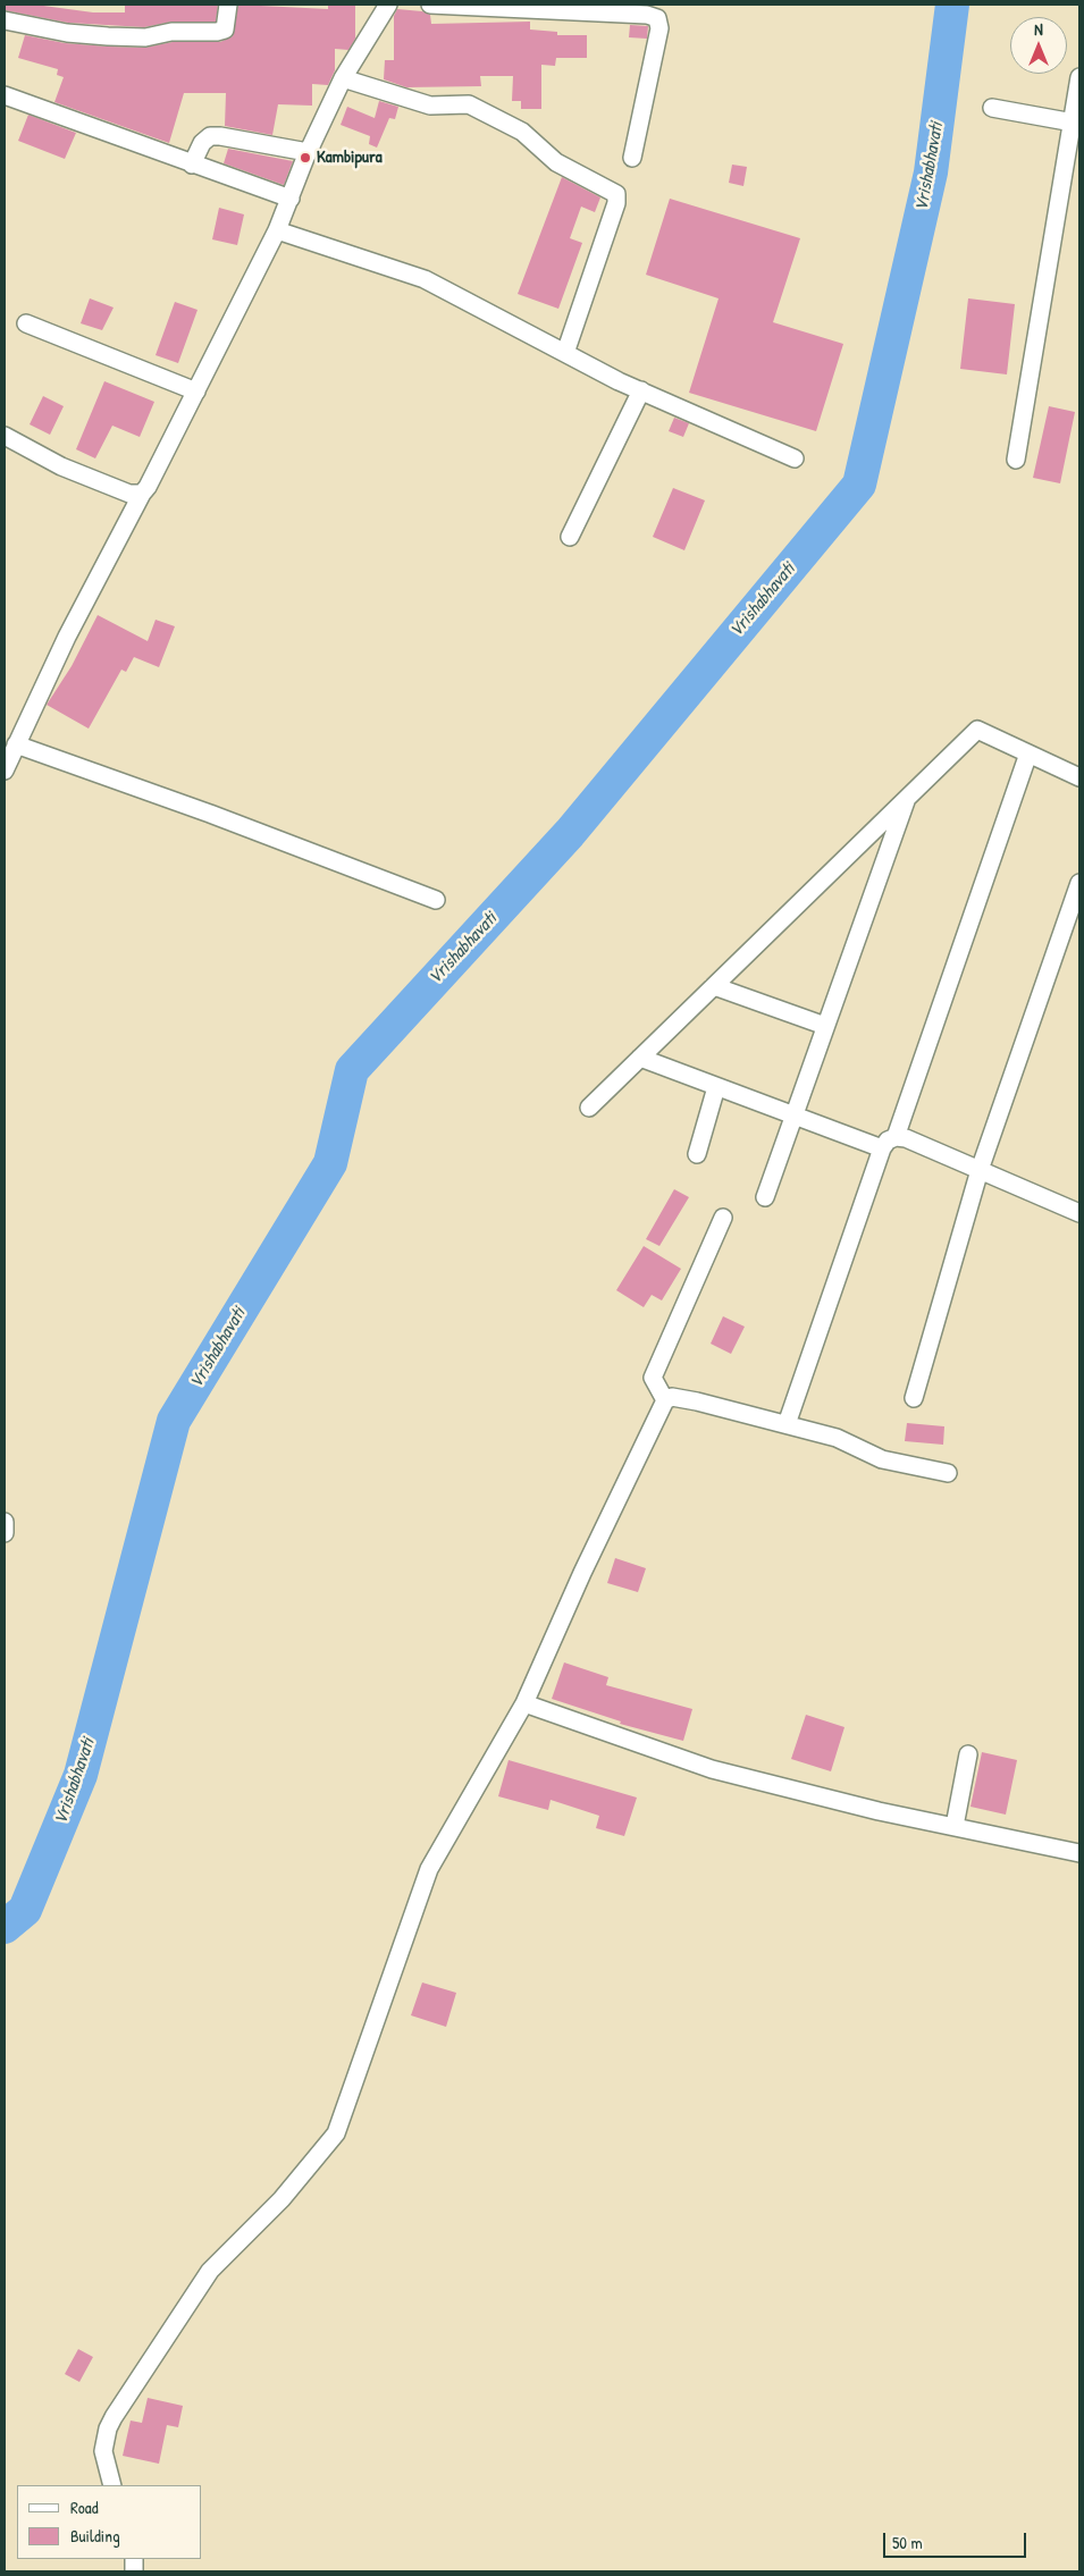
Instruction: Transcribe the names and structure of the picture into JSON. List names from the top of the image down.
{
  "water": ["Vrishabhavati"],
  "places": ["Kambipura"],
  "legend": ["Road", "Building"],
  "scale_bar": "50 m",
  "north": "top"
}
